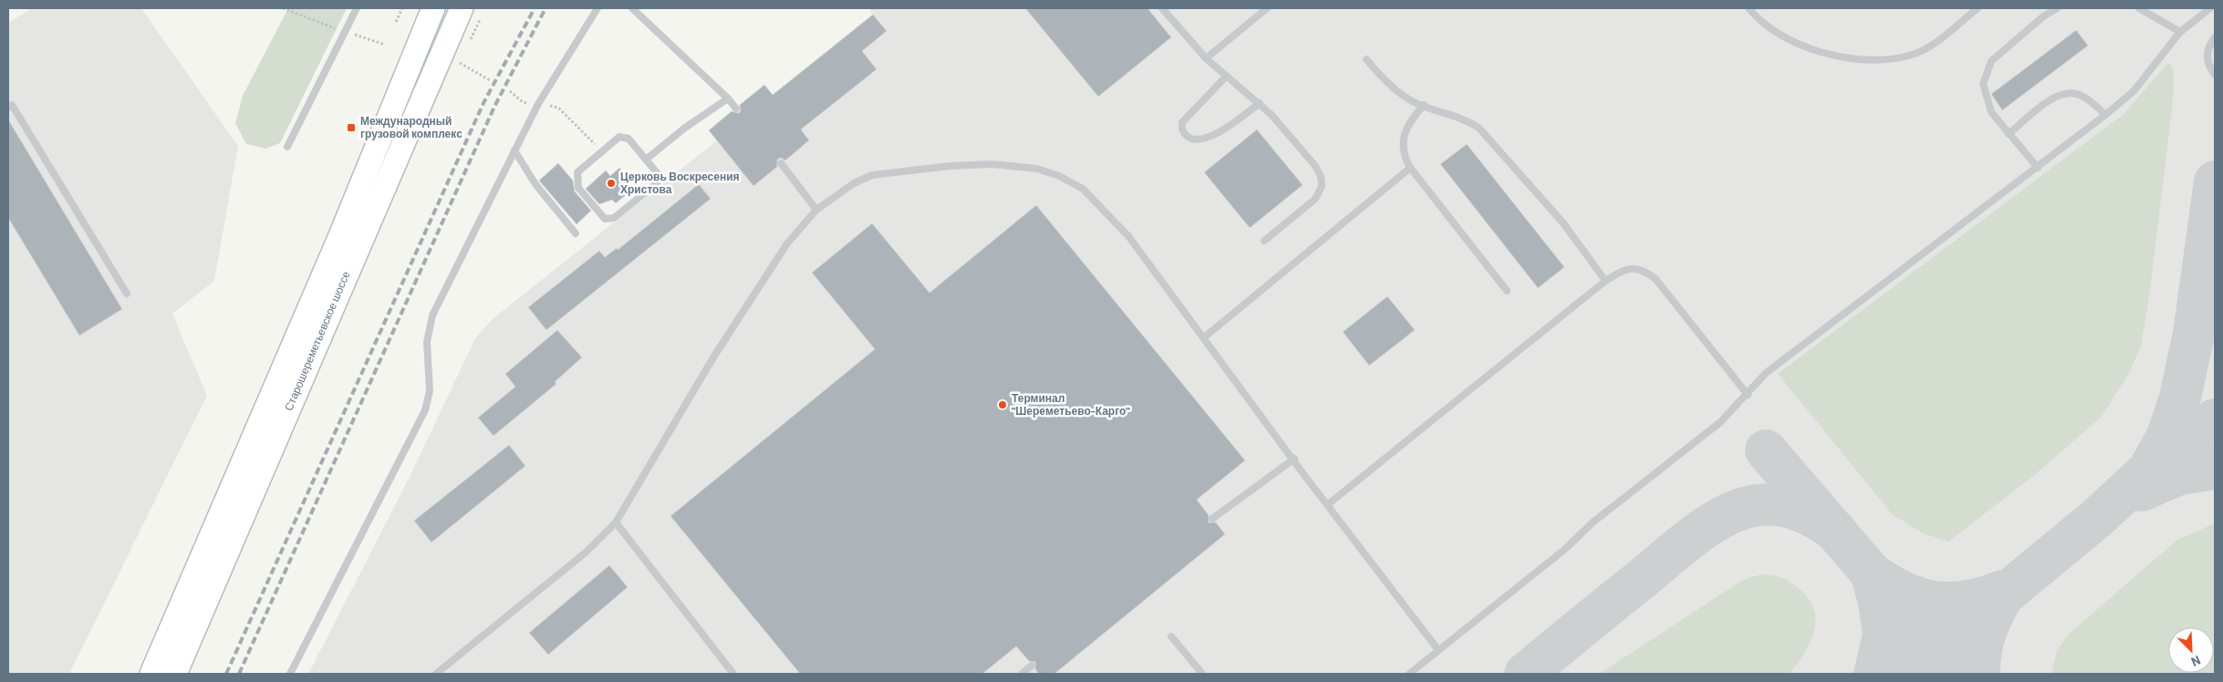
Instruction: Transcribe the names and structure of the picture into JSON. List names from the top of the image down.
{
  "streets": {
    "main road": ["Старошереметьевское шоссе"]
  },
  "places": {
    "transit": ["Международный грузовой комплекс"],
    "other": ["Церковь Воскресения Христова", "Терминал \"Шереметьево-Карго\""]
  },
  "north": "bottom right"
}
